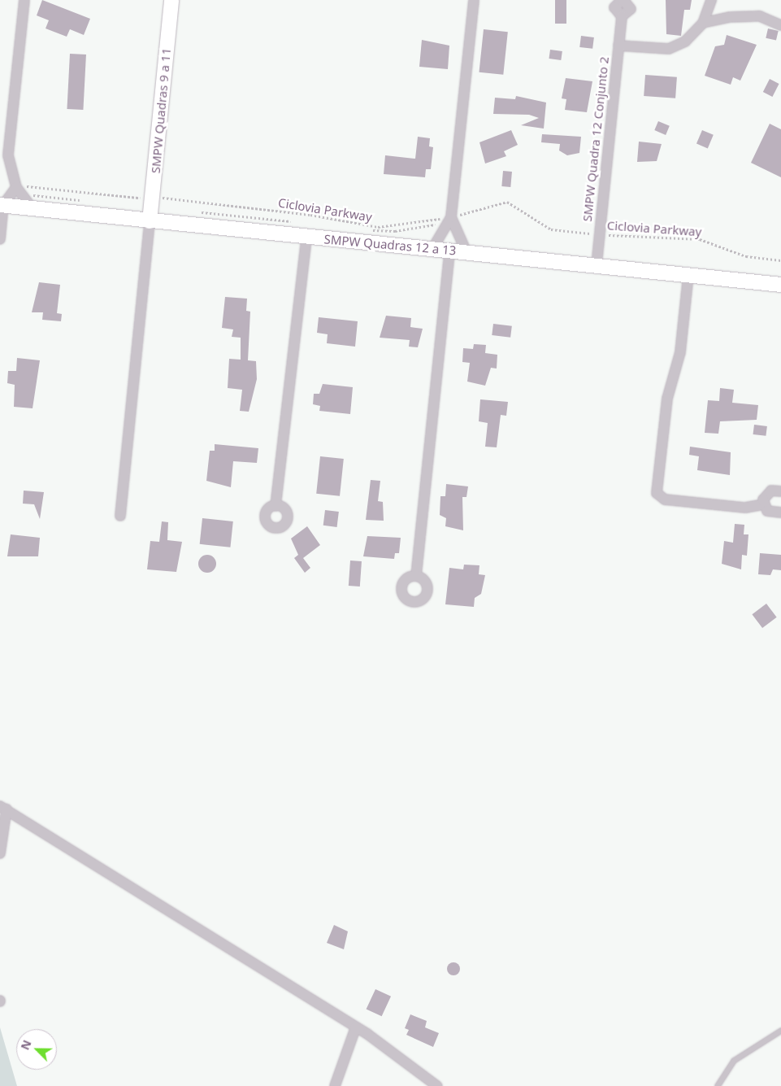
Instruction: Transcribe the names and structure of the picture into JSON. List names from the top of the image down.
{
  "streets": {
    "street": ["SMPW Quadras 9 a 11", "SMPW Quadra 12 Conjunto 2", "SMPW Quadras 12 a 13"],
    "path": ["Ciclovia Parkway"]
  },
  "crossings": [
    ["SMPW Quadras 9 a 11", "Ciclovia Parkway"],
    ["SMPW Quadras 9 a 11", "SMPW Quadras 12 a 13"],
    ["SMPW Quadra 12 Conjunto 2", "Ciclovia Parkway"],
    ["SMPW Quadra 12 Conjunto 2", "SMPW Quadras 12 a 13"]
  ],
  "north": "top left"
}
